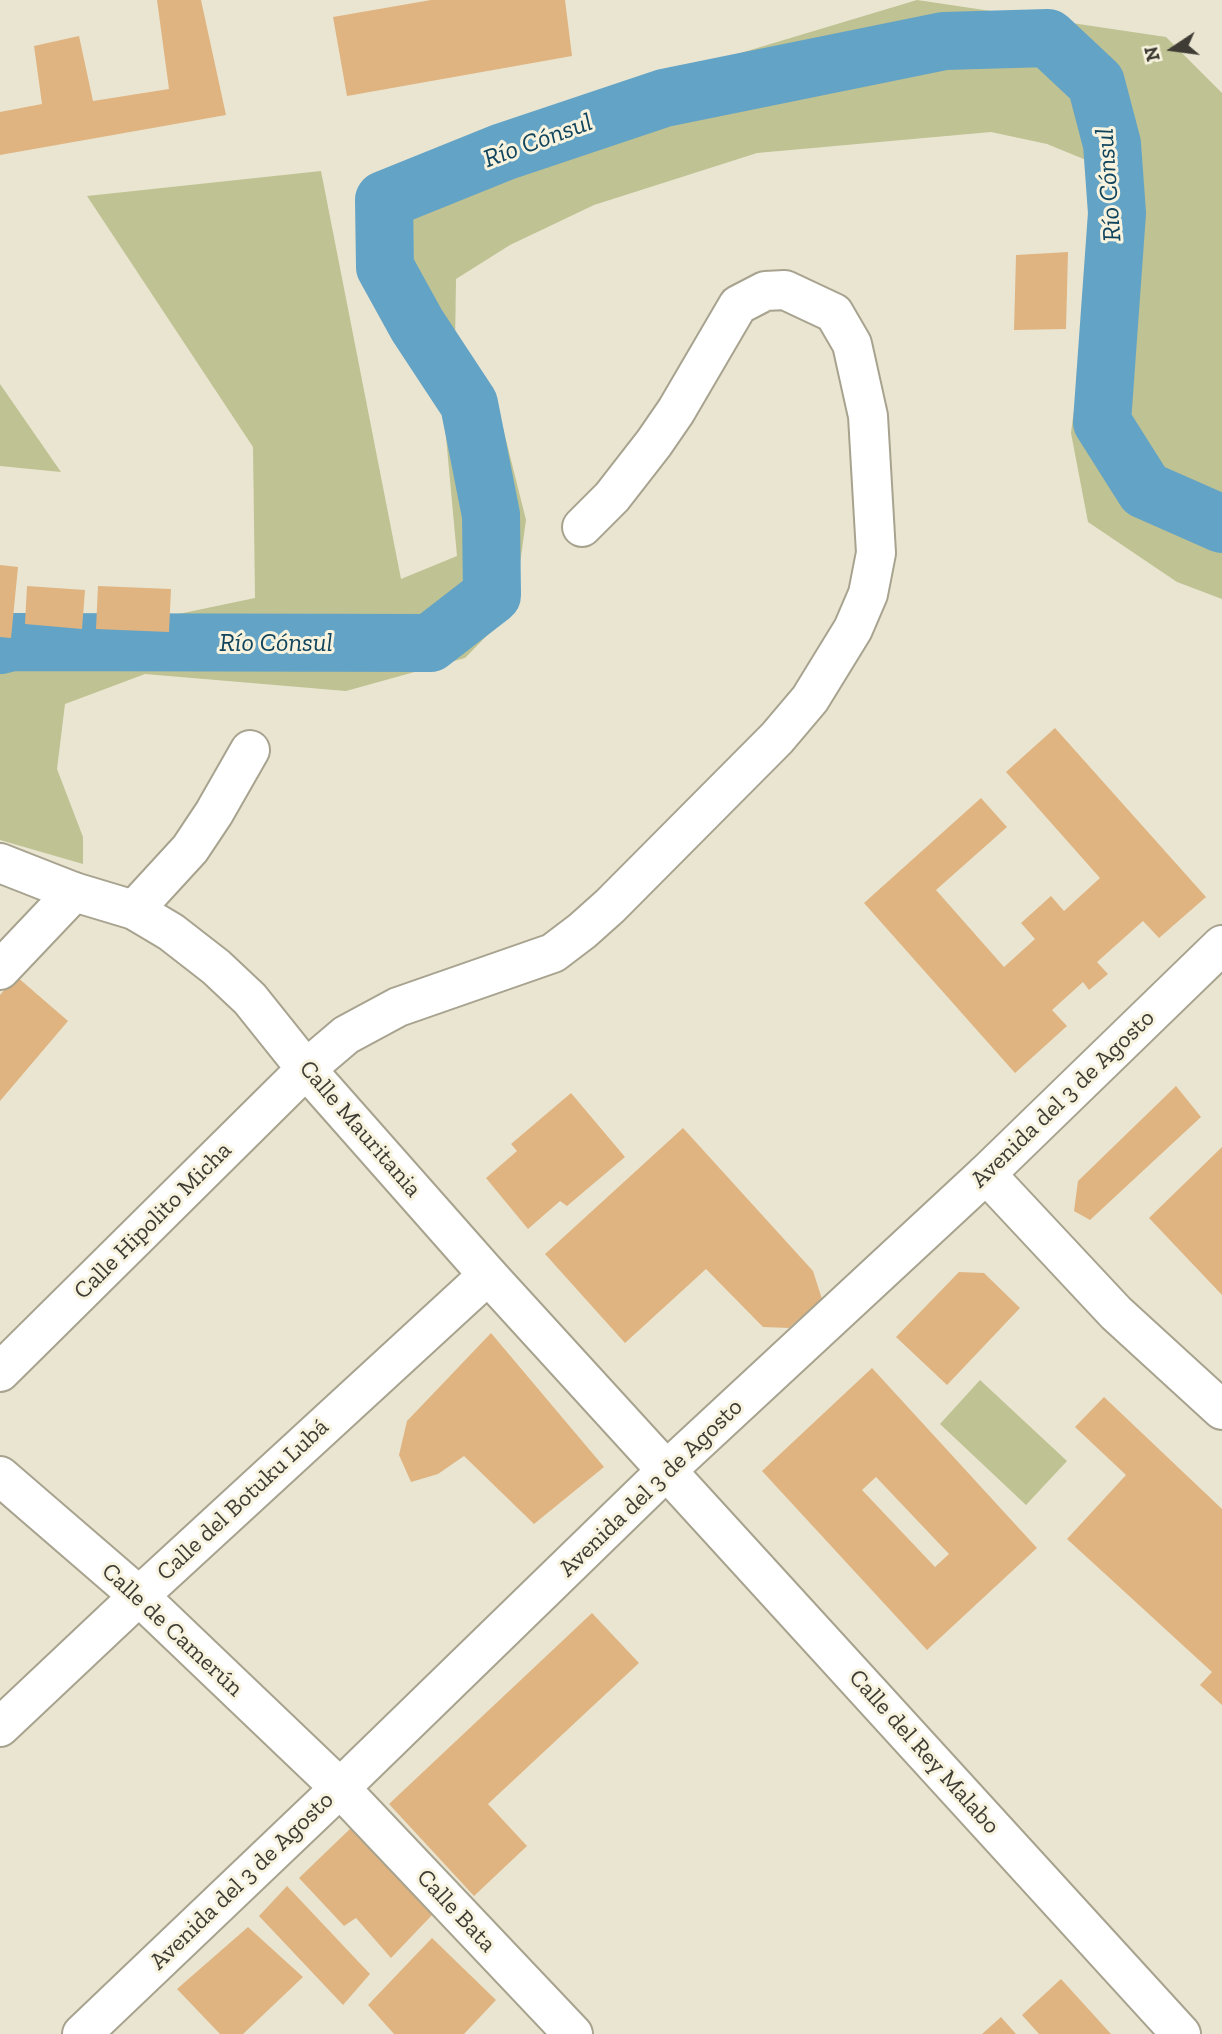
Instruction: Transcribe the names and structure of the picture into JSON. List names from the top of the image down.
{
  "streets": {
    "street": [
      "Avenida del 3 de Agosto",
      "Calle Mauritania",
      "Calle Hipolito Micha",
      "Calle del Botuku Lubá",
      "Calle de Camerún",
      "Calle del Rey Malabo",
      "Calle Bata"
    ]
  },
  "crossings": [
    ["Avenida del 3 de Agosto", "Calle Mauritania"],
    ["Avenida del 3 de Agosto", "Calle de Camerún"],
    ["Avenida del 3 de Agosto", "Calle del Rey Malabo"],
    ["Avenida del 3 de Agosto", "Calle Bata"],
    ["Calle Mauritania", "Calle Hipolito Micha"],
    ["Calle Mauritania", "Calle del Botuku Lubá"],
    ["Calle Mauritania", "Calle del Rey Malabo"],
    ["Calle del Botuku Lubá", "Calle de Camerún"],
    ["Calle de Camerún", "Calle Bata"]
  ],
  "water": ["Río Cónsul"],
  "north": "left"
}
